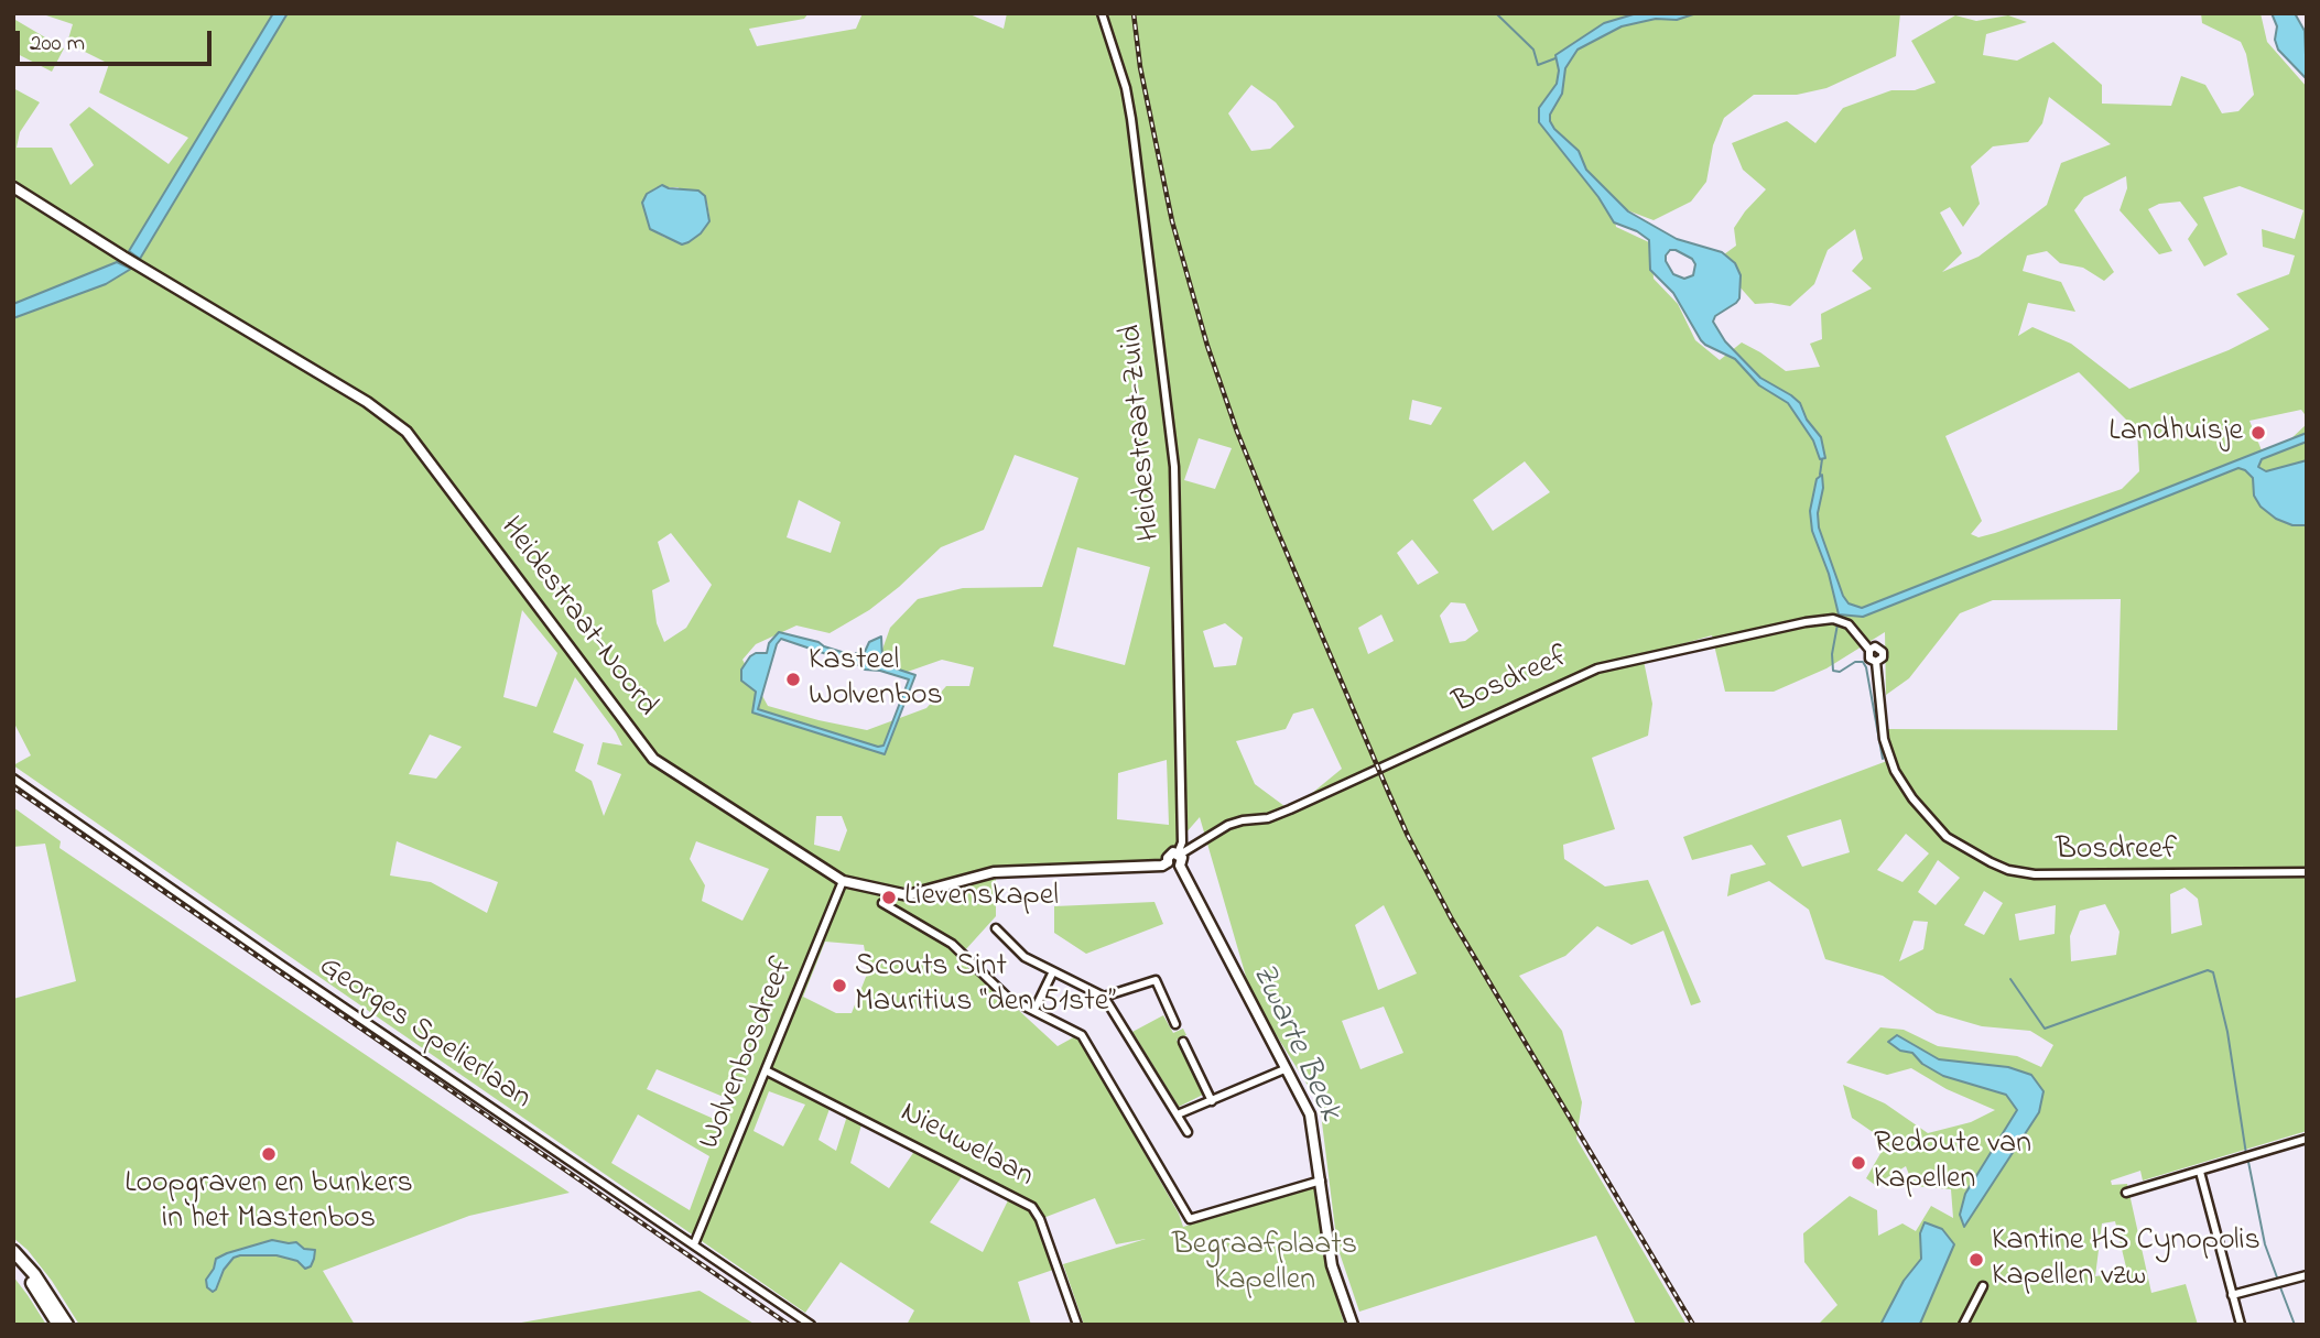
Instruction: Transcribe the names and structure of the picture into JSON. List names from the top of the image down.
{
  "streets": {
    "street": [
      "Heidestraat-Zuid",
      "Heidestraat-Noord",
      "Bosdreef",
      "Georges Spelierlaan",
      "Wolvenbosdreef",
      "Nieuwelaan"
    ]
  },
  "crossings": [
    ["Heidestraat-Zuid", "Heidestraat-Noord"],
    ["Heidestraat-Zuid", "Bosdreef"],
    ["Heidestraat-Noord", "Bosdreef"],
    ["Heidestraat-Noord", "Wolvenbosdreef"],
    ["Georges Spelierlaan", "Wolvenbosdreef"],
    ["Wolvenbosdreef", "Nieuwelaan"]
  ],
  "water": ["Zwarte Beek"],
  "parks": ["Begraafplaats Kapellen"],
  "places": [
    "Landhuisje",
    "Kasteel Wolvenbos",
    "Lievenskapel",
    "Scouts Sint Mauritius “den 51ste”",
    "Loopgraven en bunkers in het Mastenbos",
    "Redoute van Kapellen",
    "Kantine HS Cynopolis Kapellen vzw"
  ],
  "scale_bar": "200 m"
}
